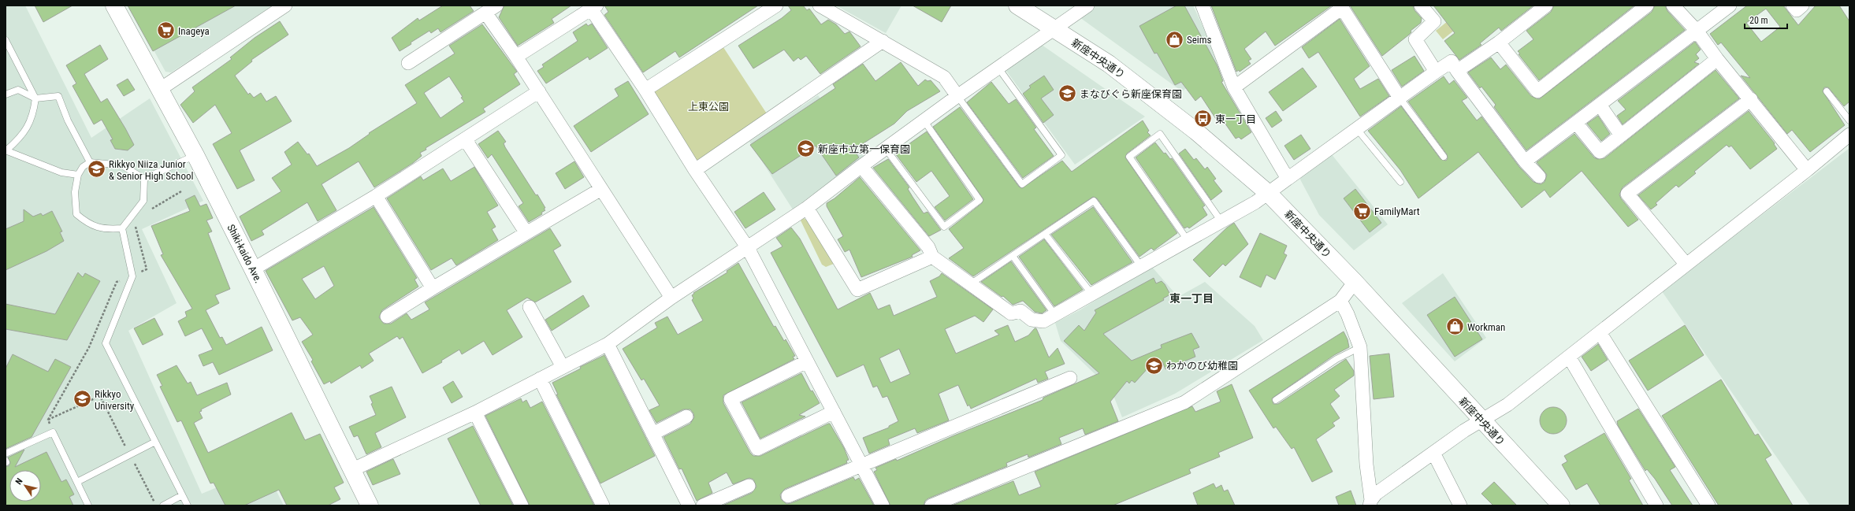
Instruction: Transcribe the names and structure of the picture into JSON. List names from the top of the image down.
{
  "streets": {
    "street": ["新座中央通り", "Shiki-kaido Ave."]
  },
  "districts": ["東一丁目"],
  "parks": ["上東公園"],
  "places": {
    "supermarket": ["Inageya", "FamilyMart"],
    "shop": ["Seims", "Workman"],
    "school or university": [
      "まなびぐら新座保育園",
      "新座市立第一保育園",
      "Rikkyo Niiza Junior & Senior High School",
      "わかのび幼稚園",
      "Rikkyo University"
    ],
    "bus stop": ["東一丁目"]
  },
  "scale_bar": "20 m",
  "north": "top left"
}
